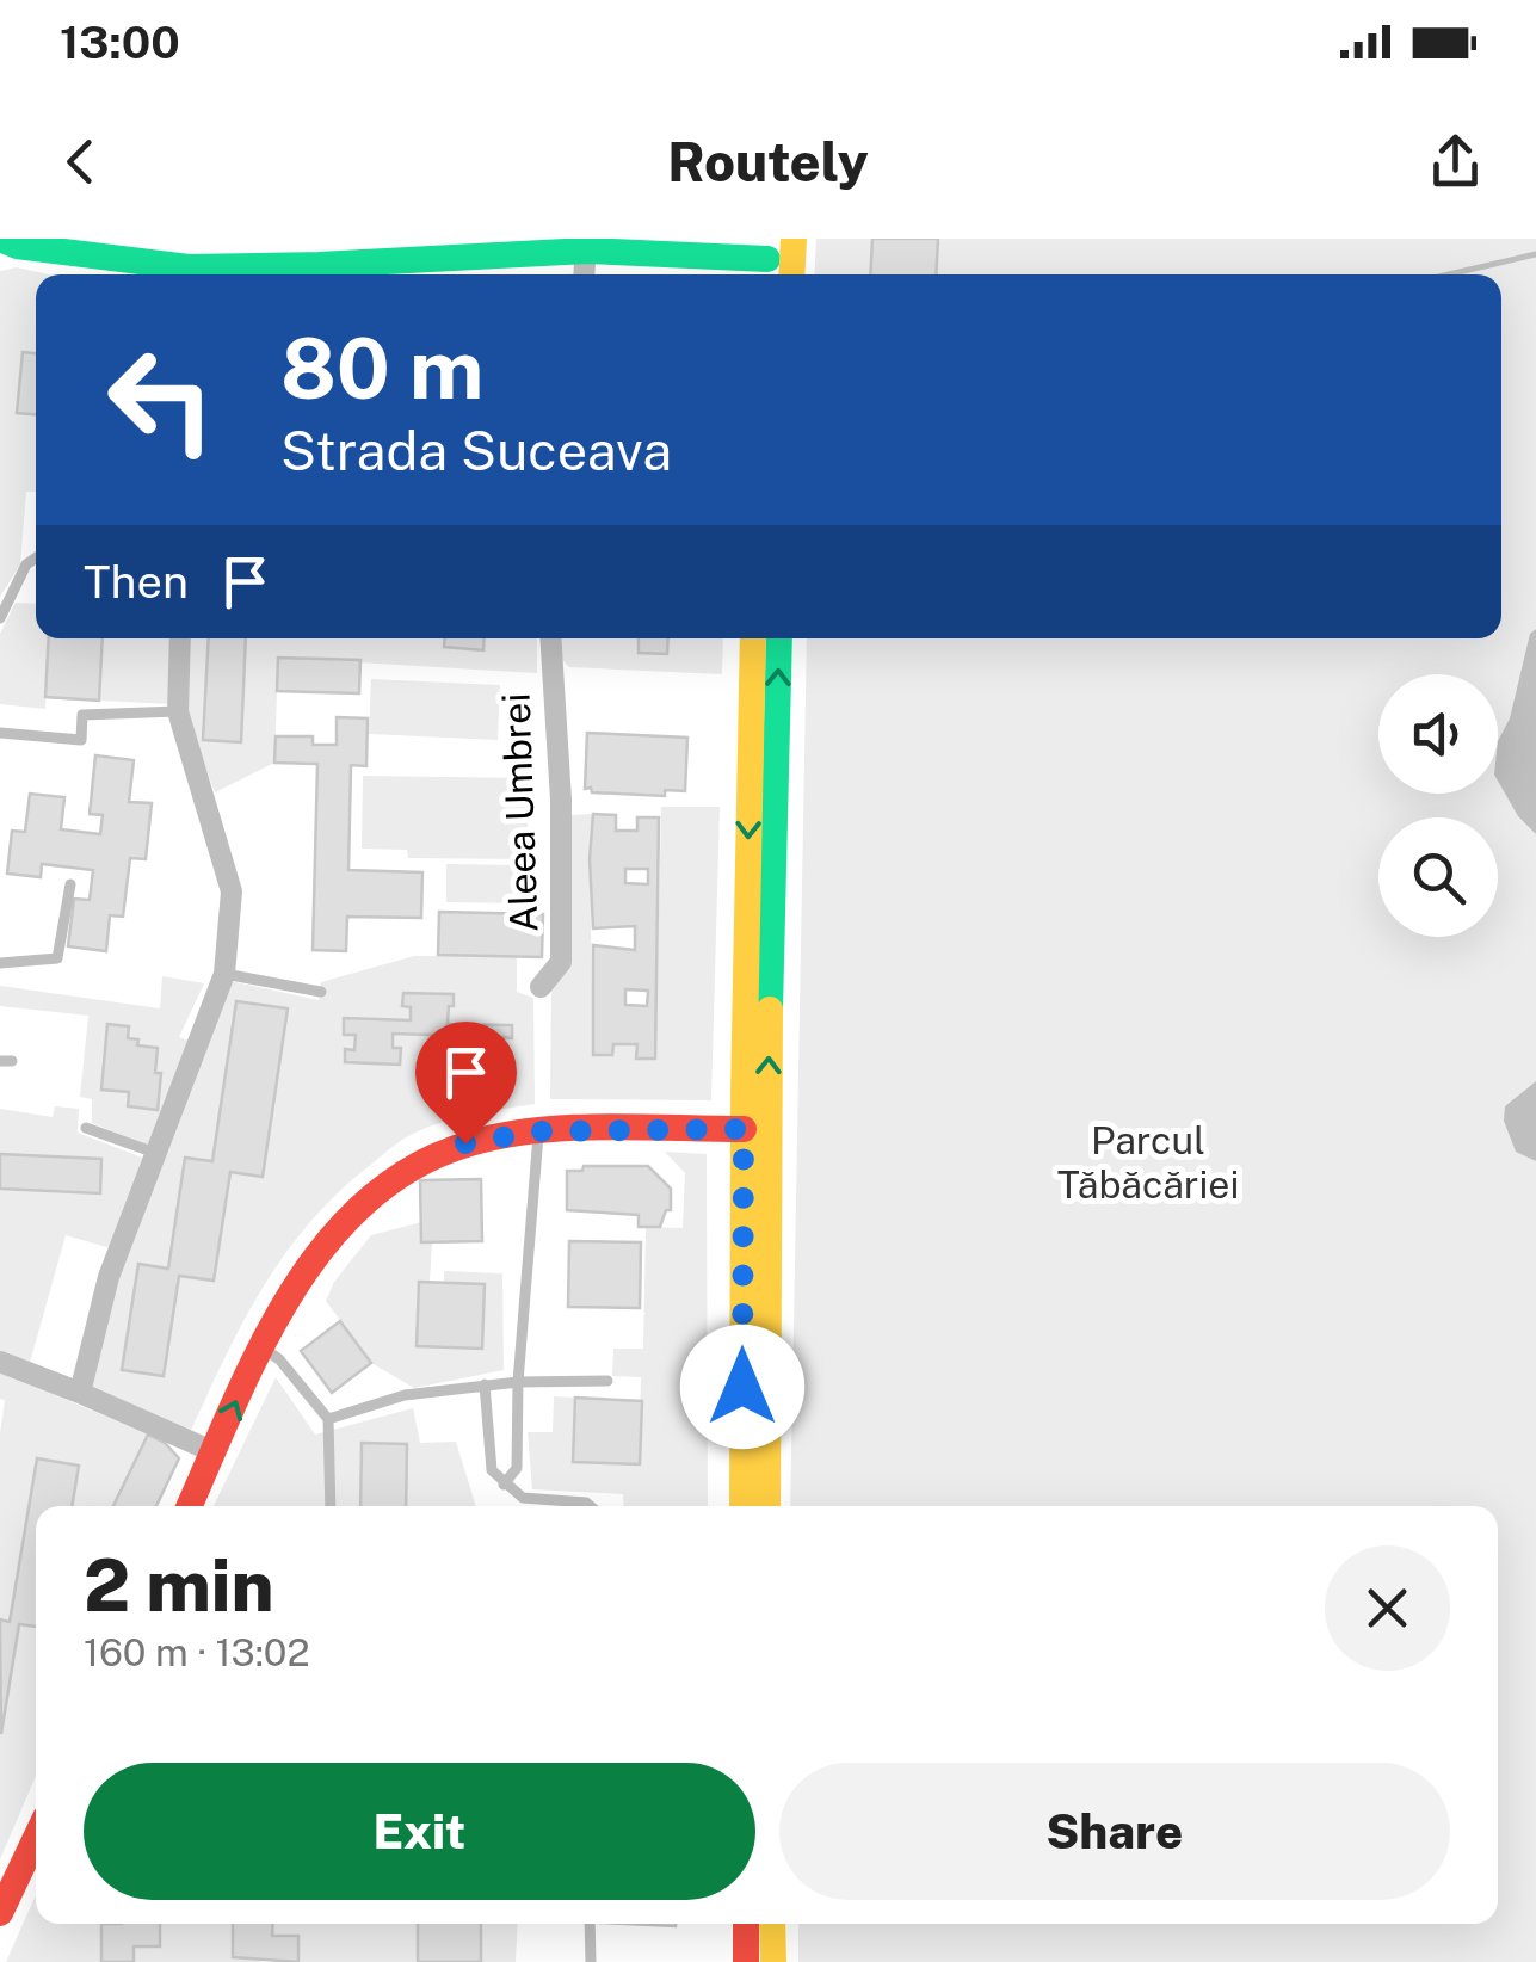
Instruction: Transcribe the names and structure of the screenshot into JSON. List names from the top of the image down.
{
  "streets": {
    "street": ["Aleea Umbrei"]
  },
  "parks": ["Parcul Tăbăcăriei"],
  "page": {
    "status": "13:00",
    "header": "Routely",
    "turn": ["80 m", "Strada Suceava"],
    "then": "Then",
    "heading": ["2 min", "160 m · 13:02"],
    "buttons": ["Exit", "Share"]
  }
}
